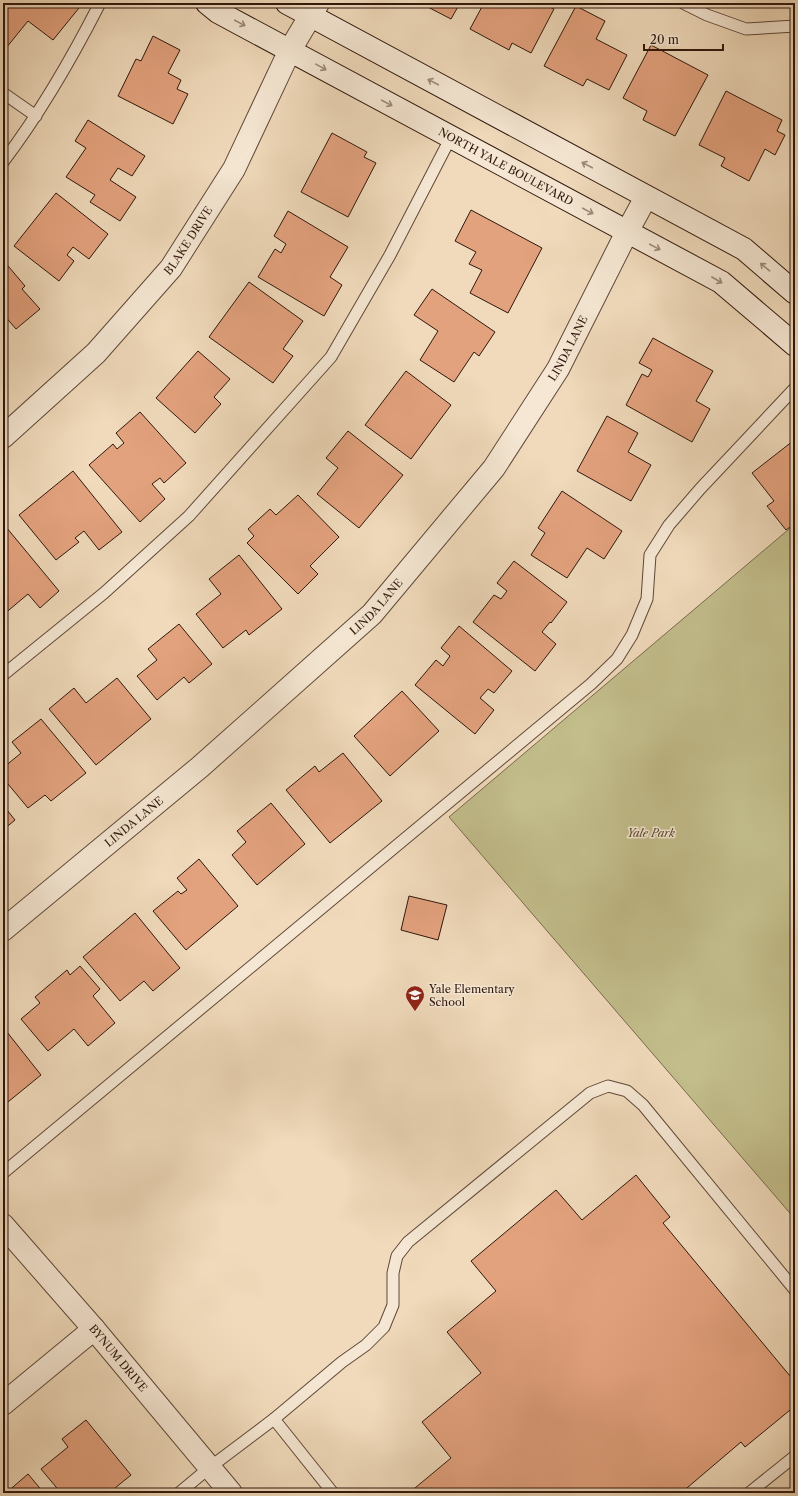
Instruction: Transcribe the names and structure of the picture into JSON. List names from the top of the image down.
{
  "streets": {
    "street": [
      "NORTH YALE BOULEVARD",
      "BLAKE DRIVE",
      "LINDA LANE",
      "BYNUM DRIVE"
    ]
  },
  "crossings": [
    ["NORTH YALE BOULEVARD", "BLAKE DRIVE"],
    ["NORTH YALE BOULEVARD", "LINDA LANE"]
  ],
  "parks": ["Yale Park"],
  "places": {
    "school or university": ["Yale Elementary School"]
  },
  "scale_bar": "20 m"
}
